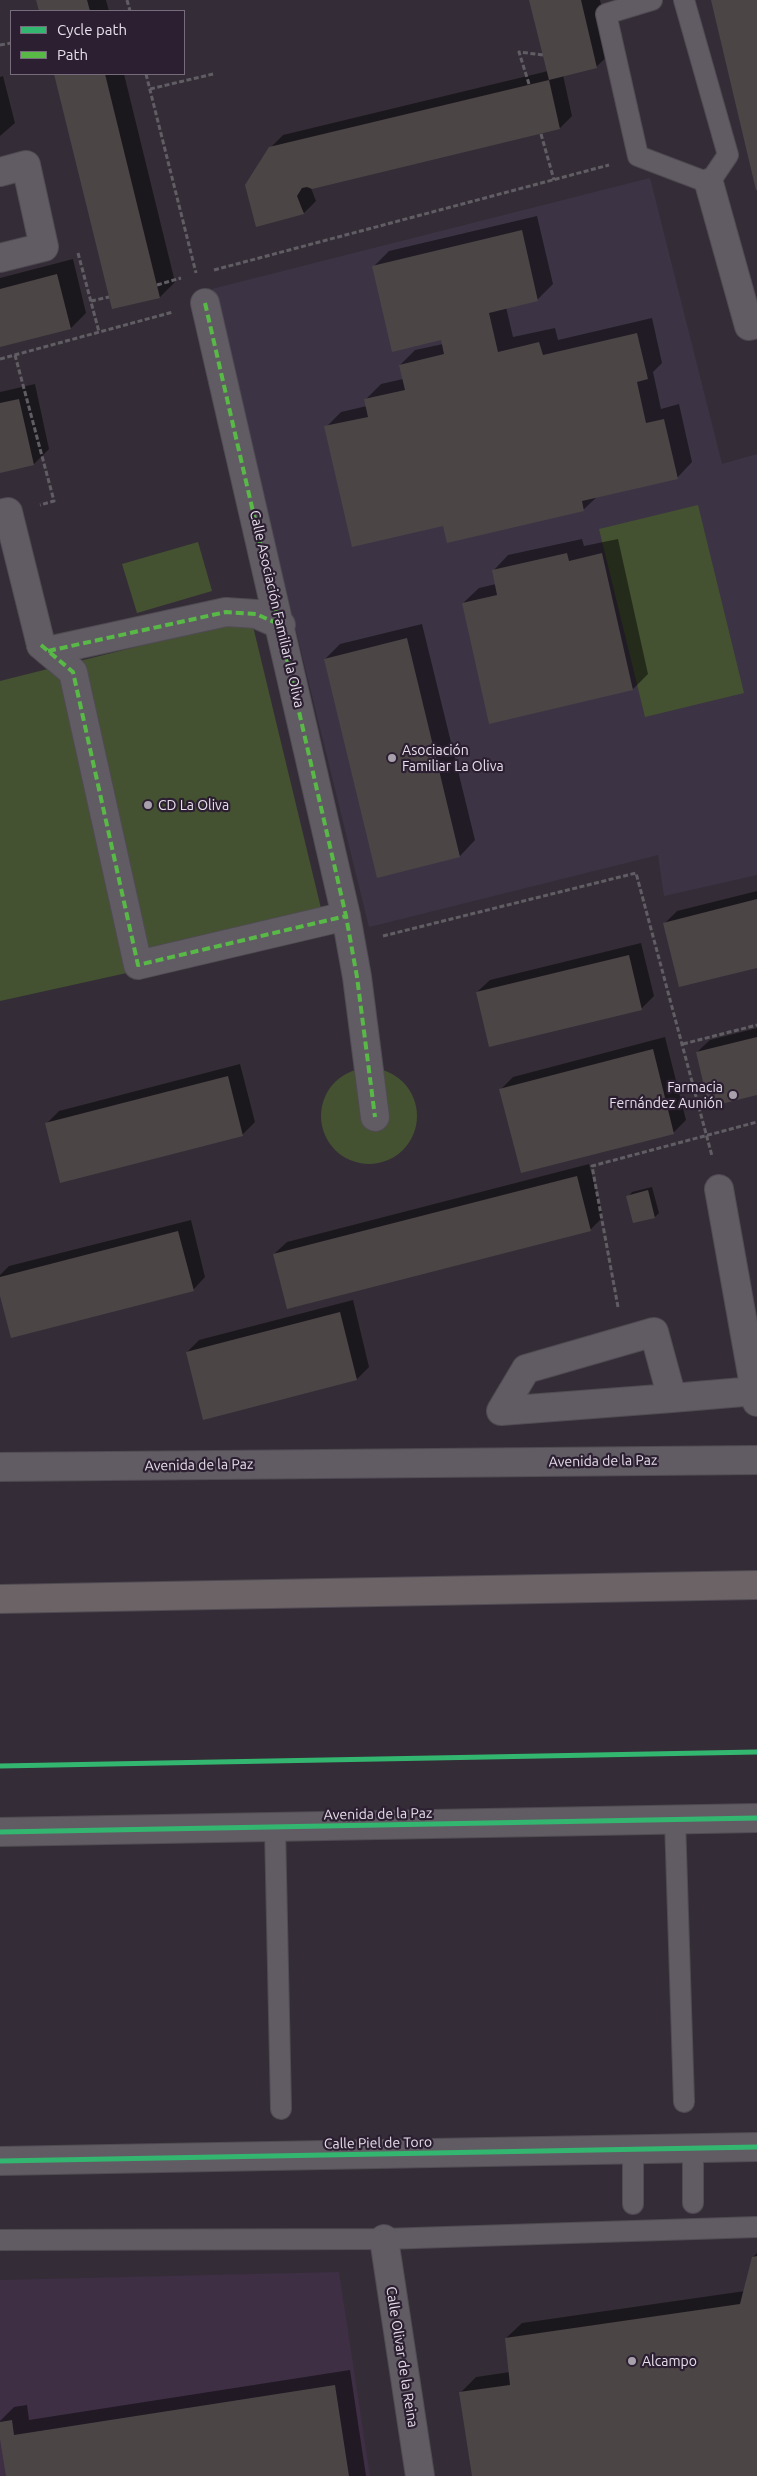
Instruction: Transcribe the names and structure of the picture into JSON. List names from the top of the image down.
{
  "streets": {
    "street": [
      "Calle Asociación Familiar la Oliva",
      "Avenida de la Paz",
      "Calle Piel de Toro",
      "Calle Olivar de la Reina"
    ]
  },
  "places": [
    "Asociación Familiar La Oliva",
    "CD La Oliva",
    "Farmacia Fernández Aunión",
    "Alcampo"
  ],
  "legend": ["Cycle path", "Path"]
}
